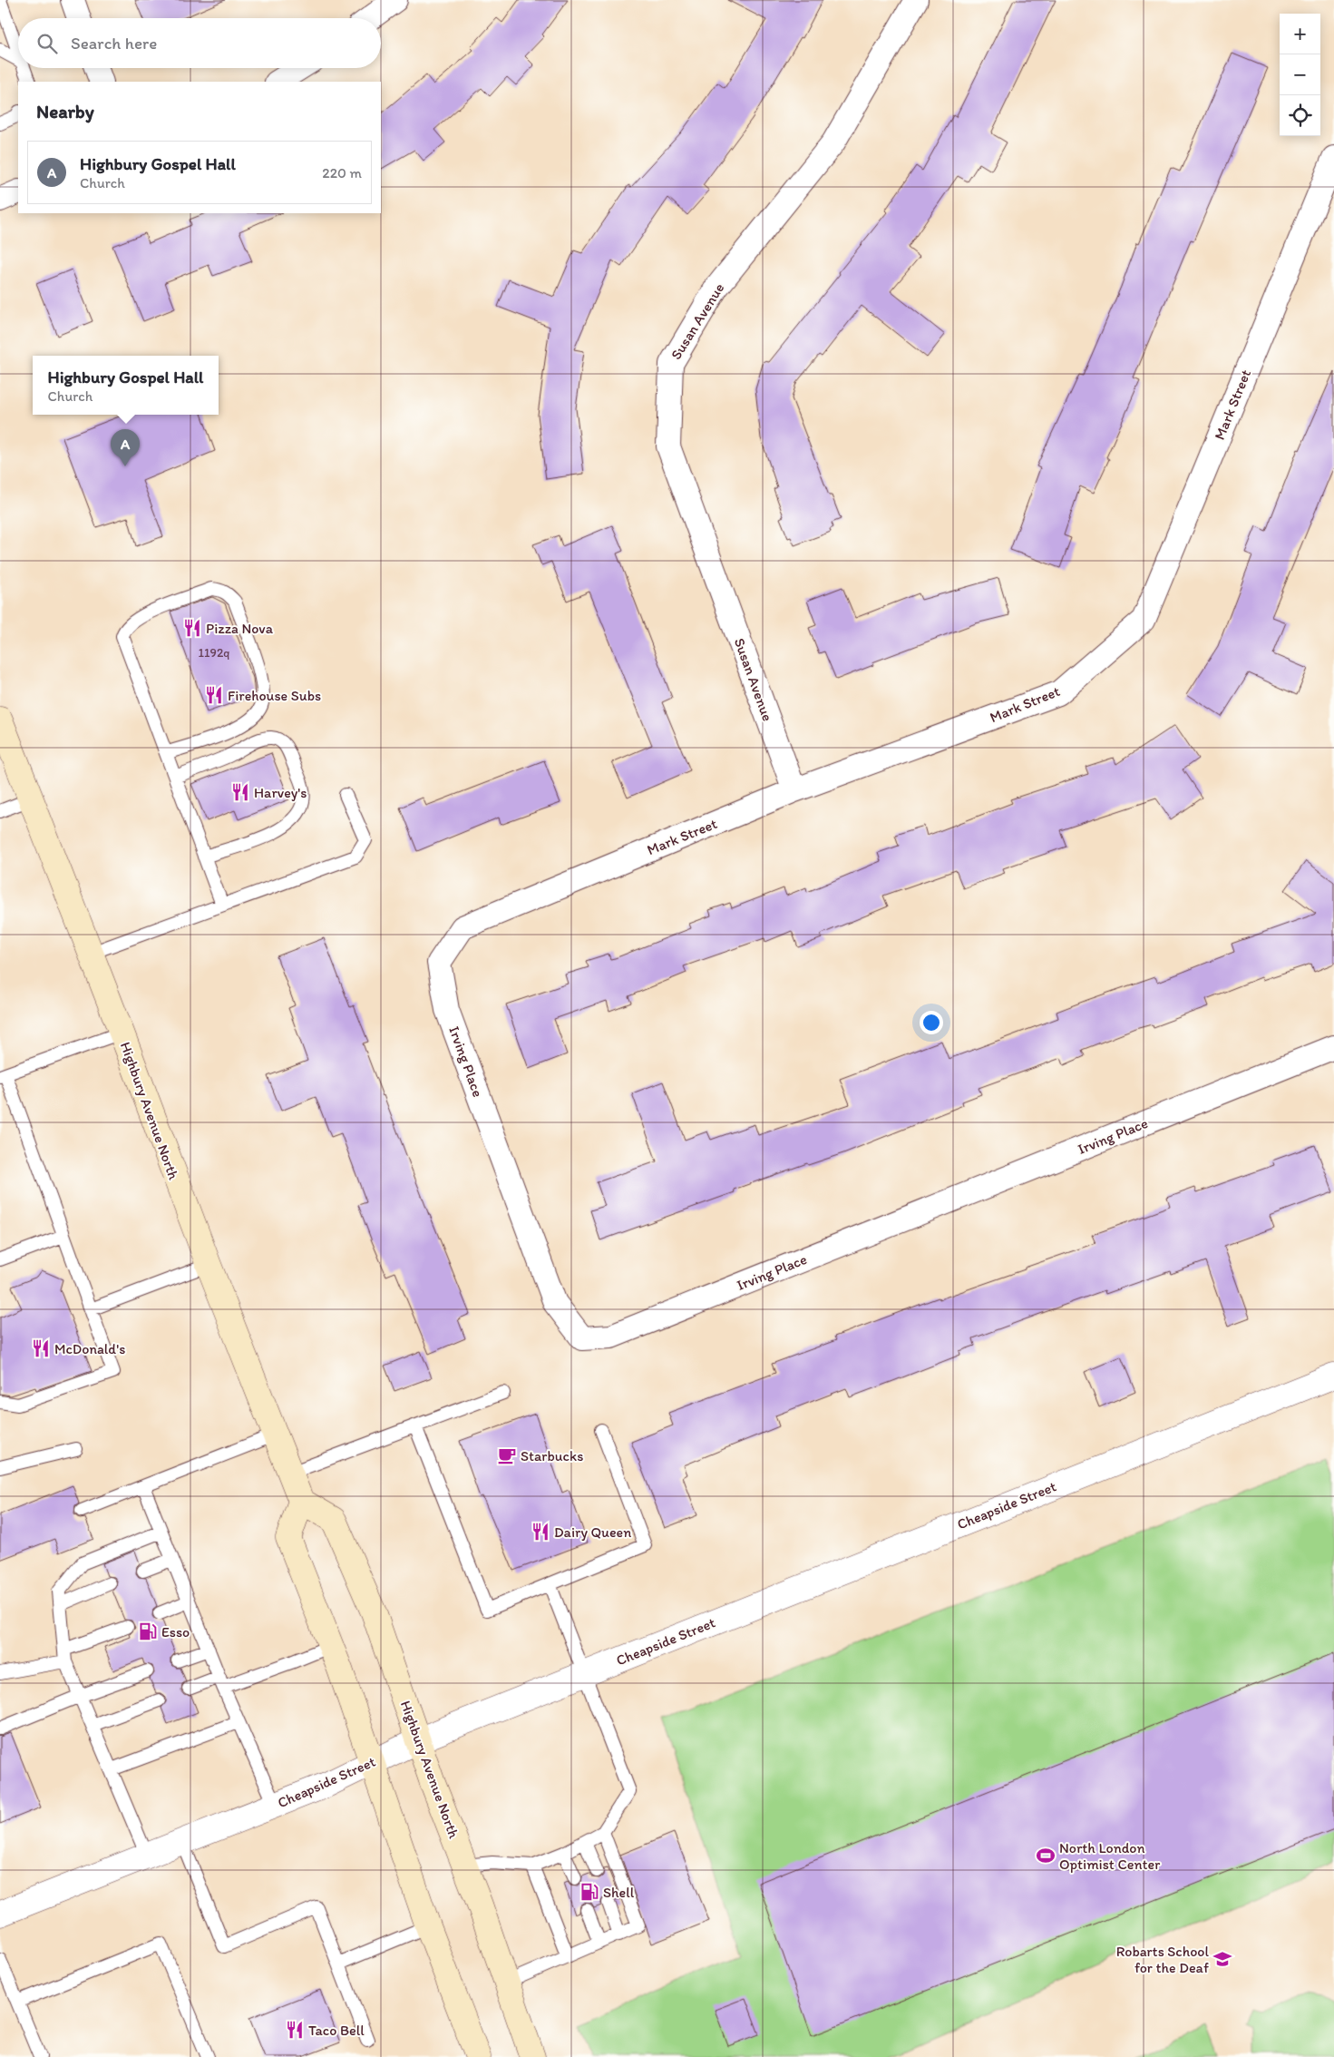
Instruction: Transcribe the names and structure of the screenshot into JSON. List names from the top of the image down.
{
  "streets": {
    "main road": ["Highbury Avenue North"],
    "street": [
      "Susan Avenue",
      "Mark Street",
      "Irving Place",
      "Cheapside Street"
    ]
  },
  "crossings": [
    ["Susan Avenue", "Mark Street"],
    ["Mark Street", "Irving Place"],
    ["Highbury Avenue North", "Cheapside Street"]
  ],
  "places": {
    "restaurant": [
      "Pizza Nova",
      "Firehouse Subs",
      "Harvey's",
      "McDonald's",
      "Dairy Queen",
      "Taco Bell"
    ],
    "cafe": ["Starbucks"],
    "fuel station": ["Esso", "Shell"],
    "sports": ["North London Optimist Center"],
    "school or university": ["Robarts School for the Deaf"]
  },
  "house_numbers": ["1192q"],
  "page": {
    "map_buttons": ["+", "−"],
    "search": "Search here",
    "heading": "Nearby",
    "list": [
      {
        "mark": "A",
        "name": "Highbury Gospel Hall",
        "note": "Church",
        "value": "220 m"
      }
    ],
    "popup": ["Highbury Gospel Hall", "Church"],
    "pins": "A"
  }
}
